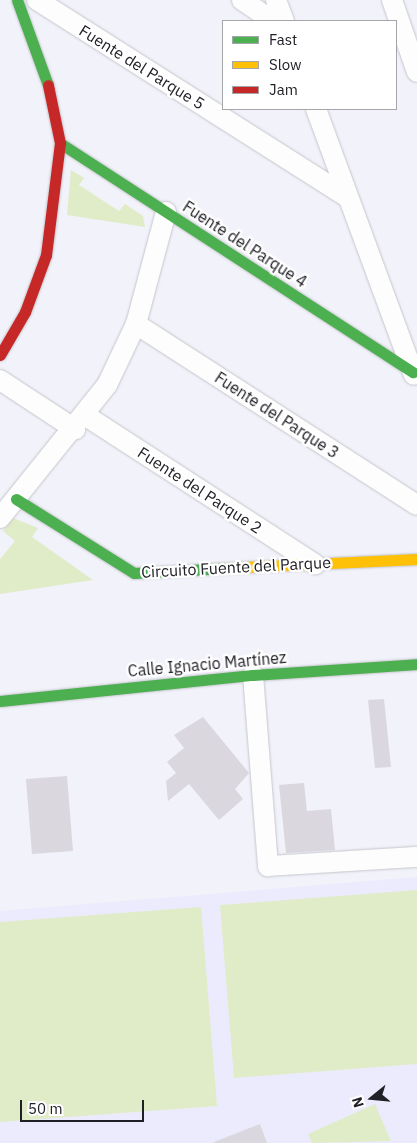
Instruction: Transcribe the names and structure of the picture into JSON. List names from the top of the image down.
{
  "streets": {
    "street": [
      "Fuente del Parque 5",
      "Fuente del Parque 4",
      "Fuente del Parque 3",
      "Fuente del Parque 2",
      "Circuito Fuente del Parque",
      "Calle Ignacio Martínez"
    ]
  },
  "crossings": [
    ["Fuente del Parque 2", "Circuito Fuente del Parque"]
  ],
  "legend": ["Fast", "Slow", "Jam"],
  "scale_bar": "50 m",
  "north": "left"
}
